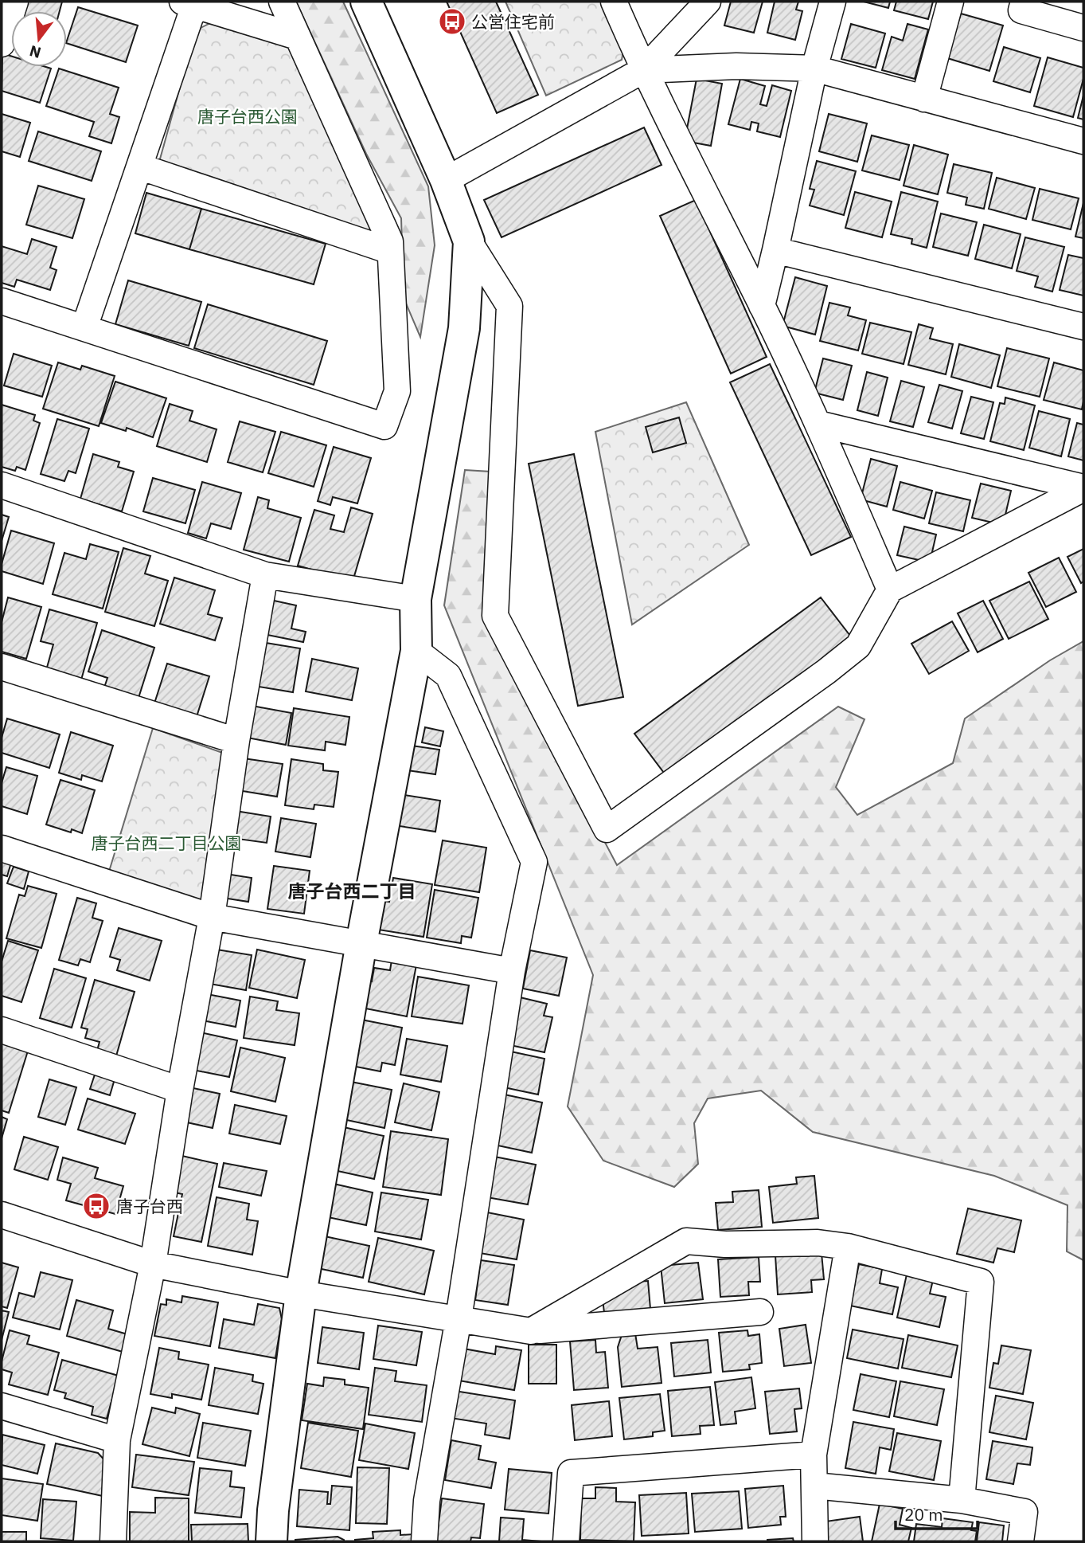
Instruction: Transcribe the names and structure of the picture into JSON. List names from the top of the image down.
{
  "districts": ["唐子台西二丁目"],
  "parks": ["唐子台西公園", "唐子台西二丁目公園"],
  "places": {
    "bus stop": ["公営住宅前", "唐子台西"]
  },
  "scale_bar": "20 m",
  "north": "bottom"
}
